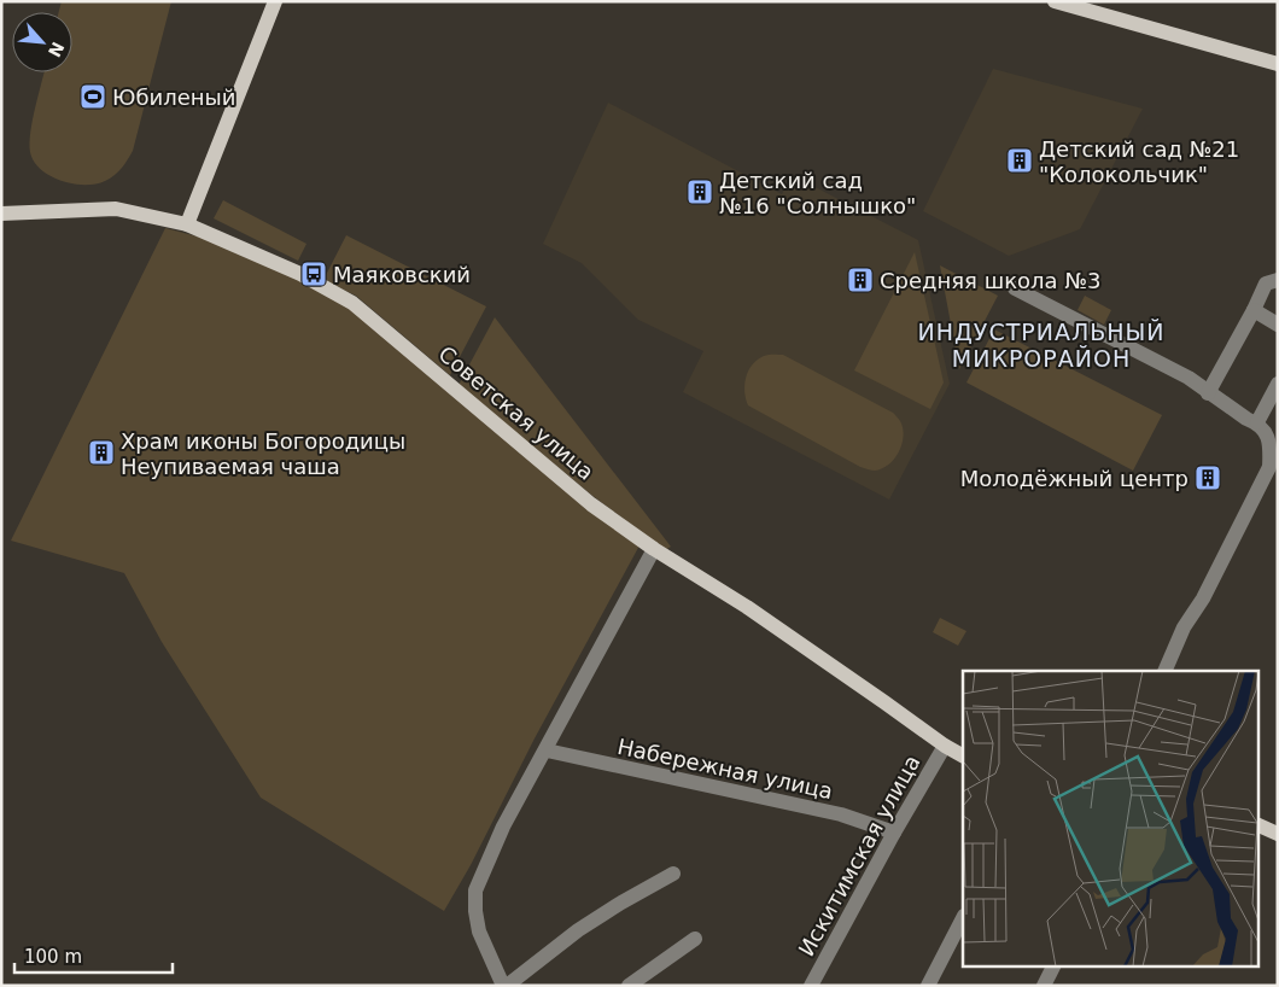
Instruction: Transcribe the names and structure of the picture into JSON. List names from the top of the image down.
{
  "streets": {
    "main road": ["Советская улица"],
    "street": ["Набережная улица", "Искитимская улица"]
  },
  "crossings": [
    ["Советская улица", "Искитимская улица"],
    ["Набережная улица", "Искитимская улица"]
  ],
  "districts": ["ИНДУСТРИАЛЬНЫЙ МИКРОРАЙОН"],
  "places": {
    "sports": ["Юбиленый"],
    "building": [
      "Детский сад №21 \"Колокольчик\"",
      "Детский сад №16 \"Солнышко\"",
      "Средняя школа №3",
      "Храм иконы Богородицы Неупиваемая чаша",
      "Молодёжный центр"
    ],
    "bus stop": ["Маяковский"]
  },
  "scale_bar": "100 m",
  "north": "bottom right"
}
